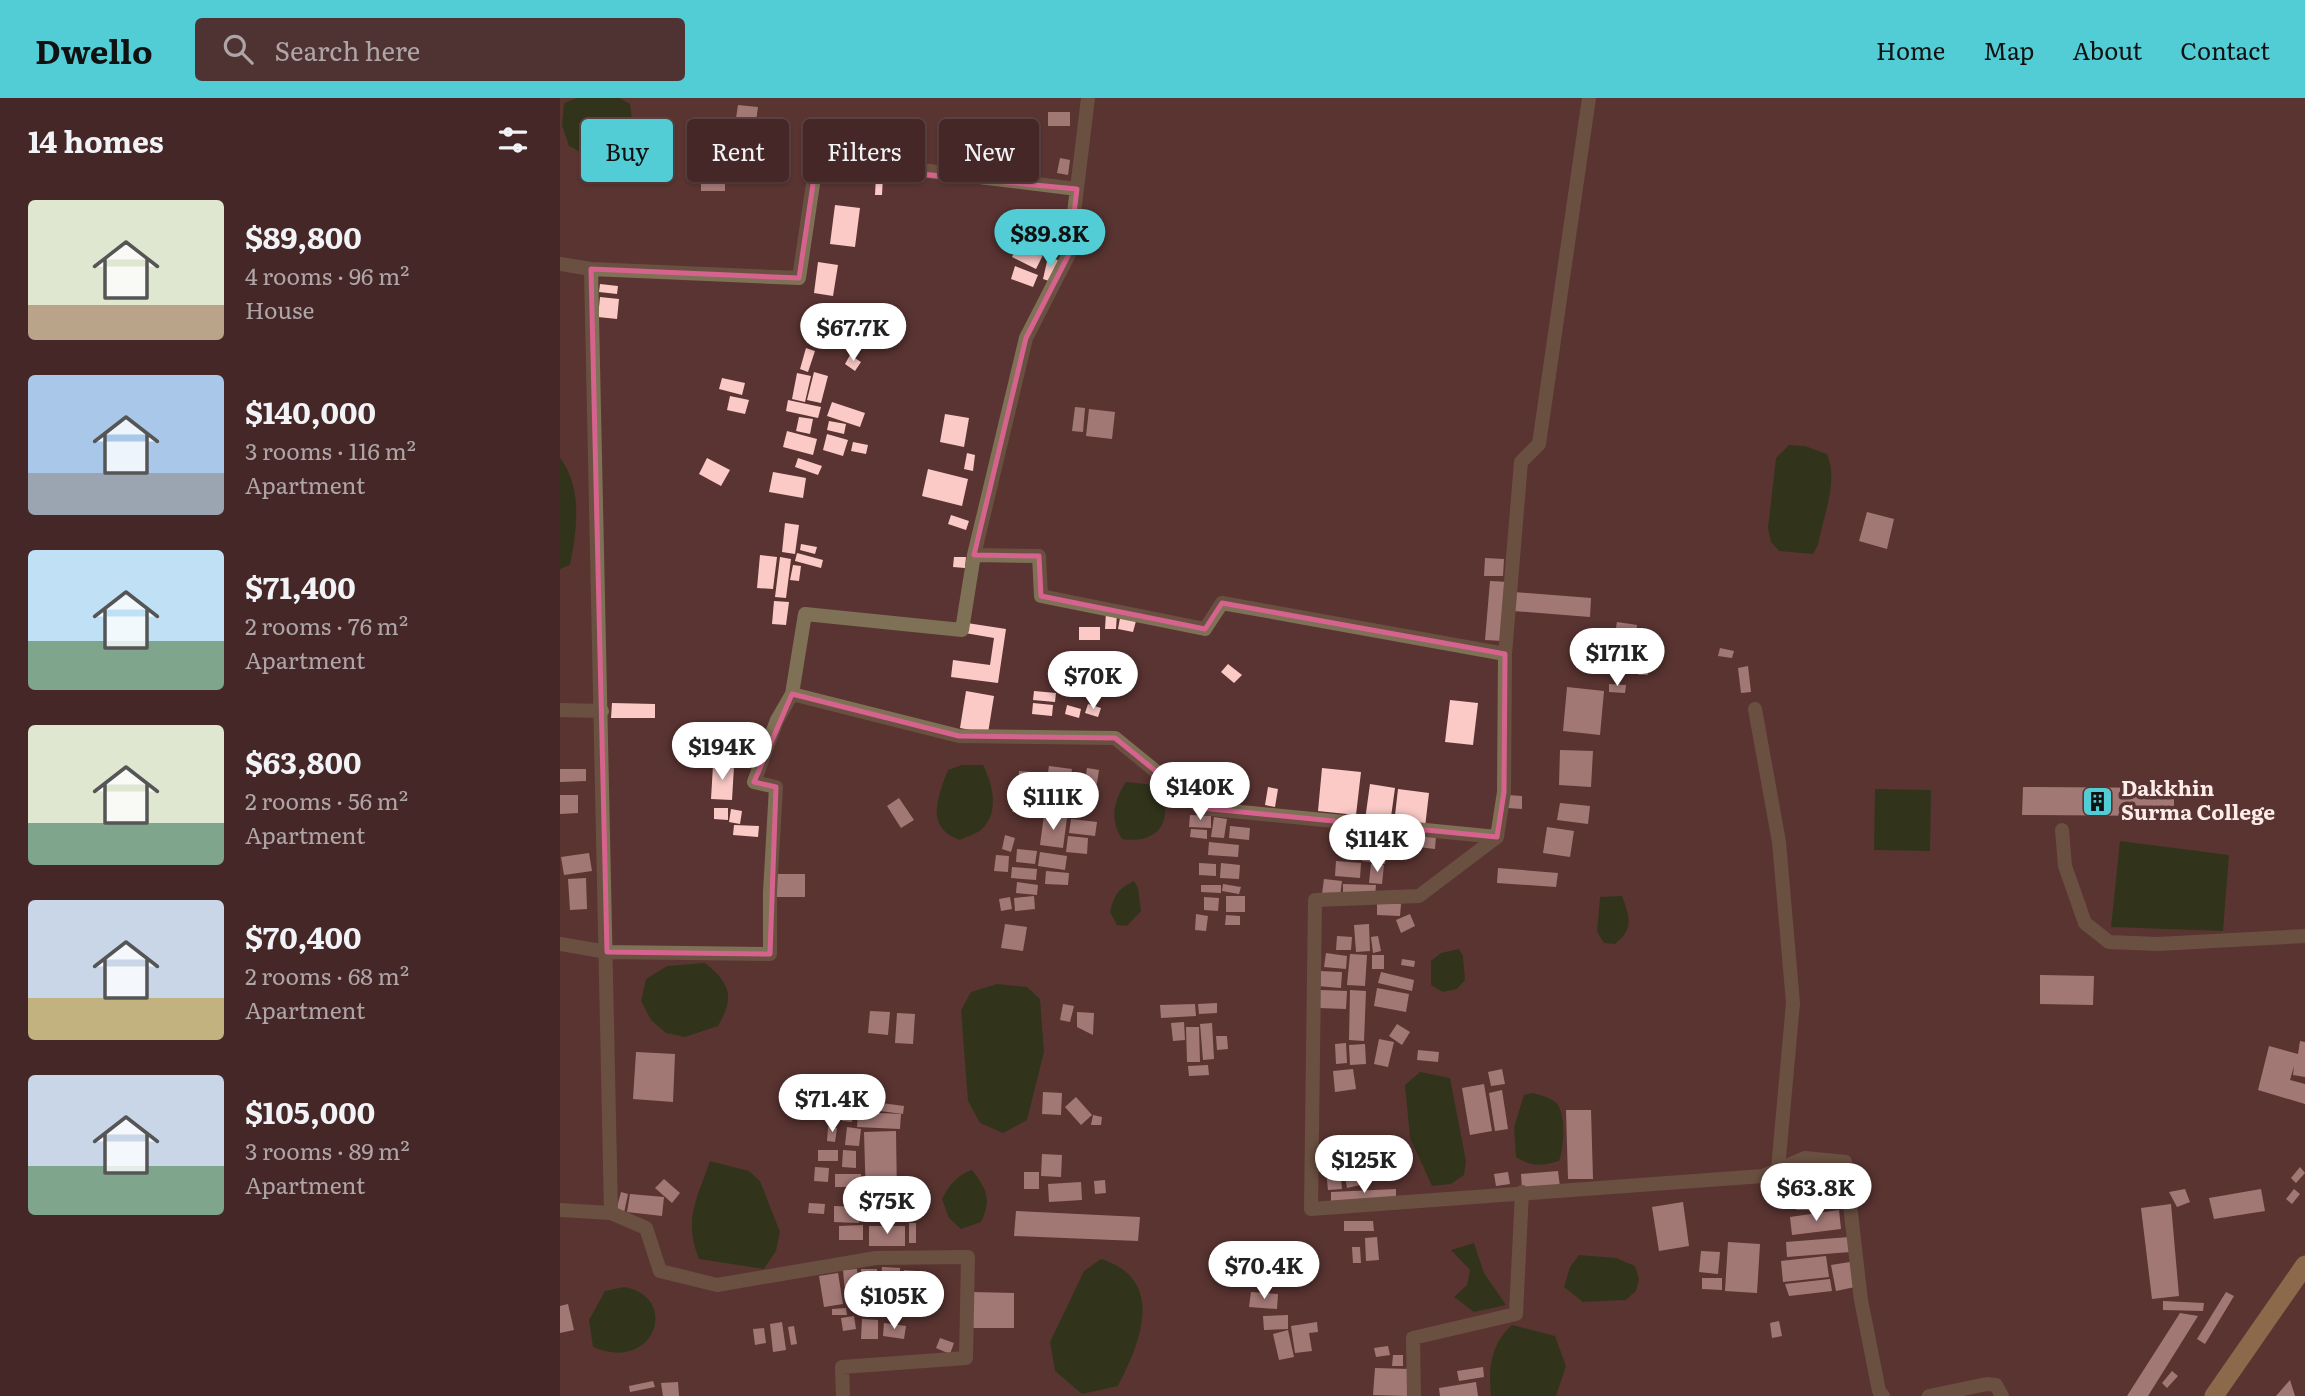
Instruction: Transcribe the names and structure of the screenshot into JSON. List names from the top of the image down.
{
  "places": {
    "building": ["Dakkhin Surma College"]
  },
  "page": {
    "header": "Dwello",
    "search": "Search here",
    "nav": [
      "Home",
      "Map",
      "About",
      "Contact"
    ],
    "heading": "14 homes",
    "chip": [
      "Buy",
      "Rent",
      "Filters",
      "New"
    ],
    "list": [
      {
        "name": "$89,800",
        "note": "4 rooms · 96 m² · House"
      },
      {
        "name": "$140,000",
        "note": "3 rooms · 116 m² · Apartment"
      },
      {
        "name": "$71,400",
        "note": "2 rooms · 76 m² · Apartment"
      },
      {
        "name": "$63,800",
        "note": "2 rooms · 56 m² · Apartment"
      },
      {
        "name": "$70,400",
        "note": "2 rooms · 68 m² · Apartment"
      },
      {
        "name": "$105,000",
        "note": "3 rooms · 89 m² · Apartment"
      }
    ],
    "price": [
      "$89.8K",
      "$67.7K",
      "$171K",
      "$70K",
      "$194K",
      "$140K",
      "$111K",
      "$114K",
      "$71.4K",
      "$125K",
      "$63.8K",
      "$75K",
      "$70.4K",
      "$105K"
    ]
  }
}
